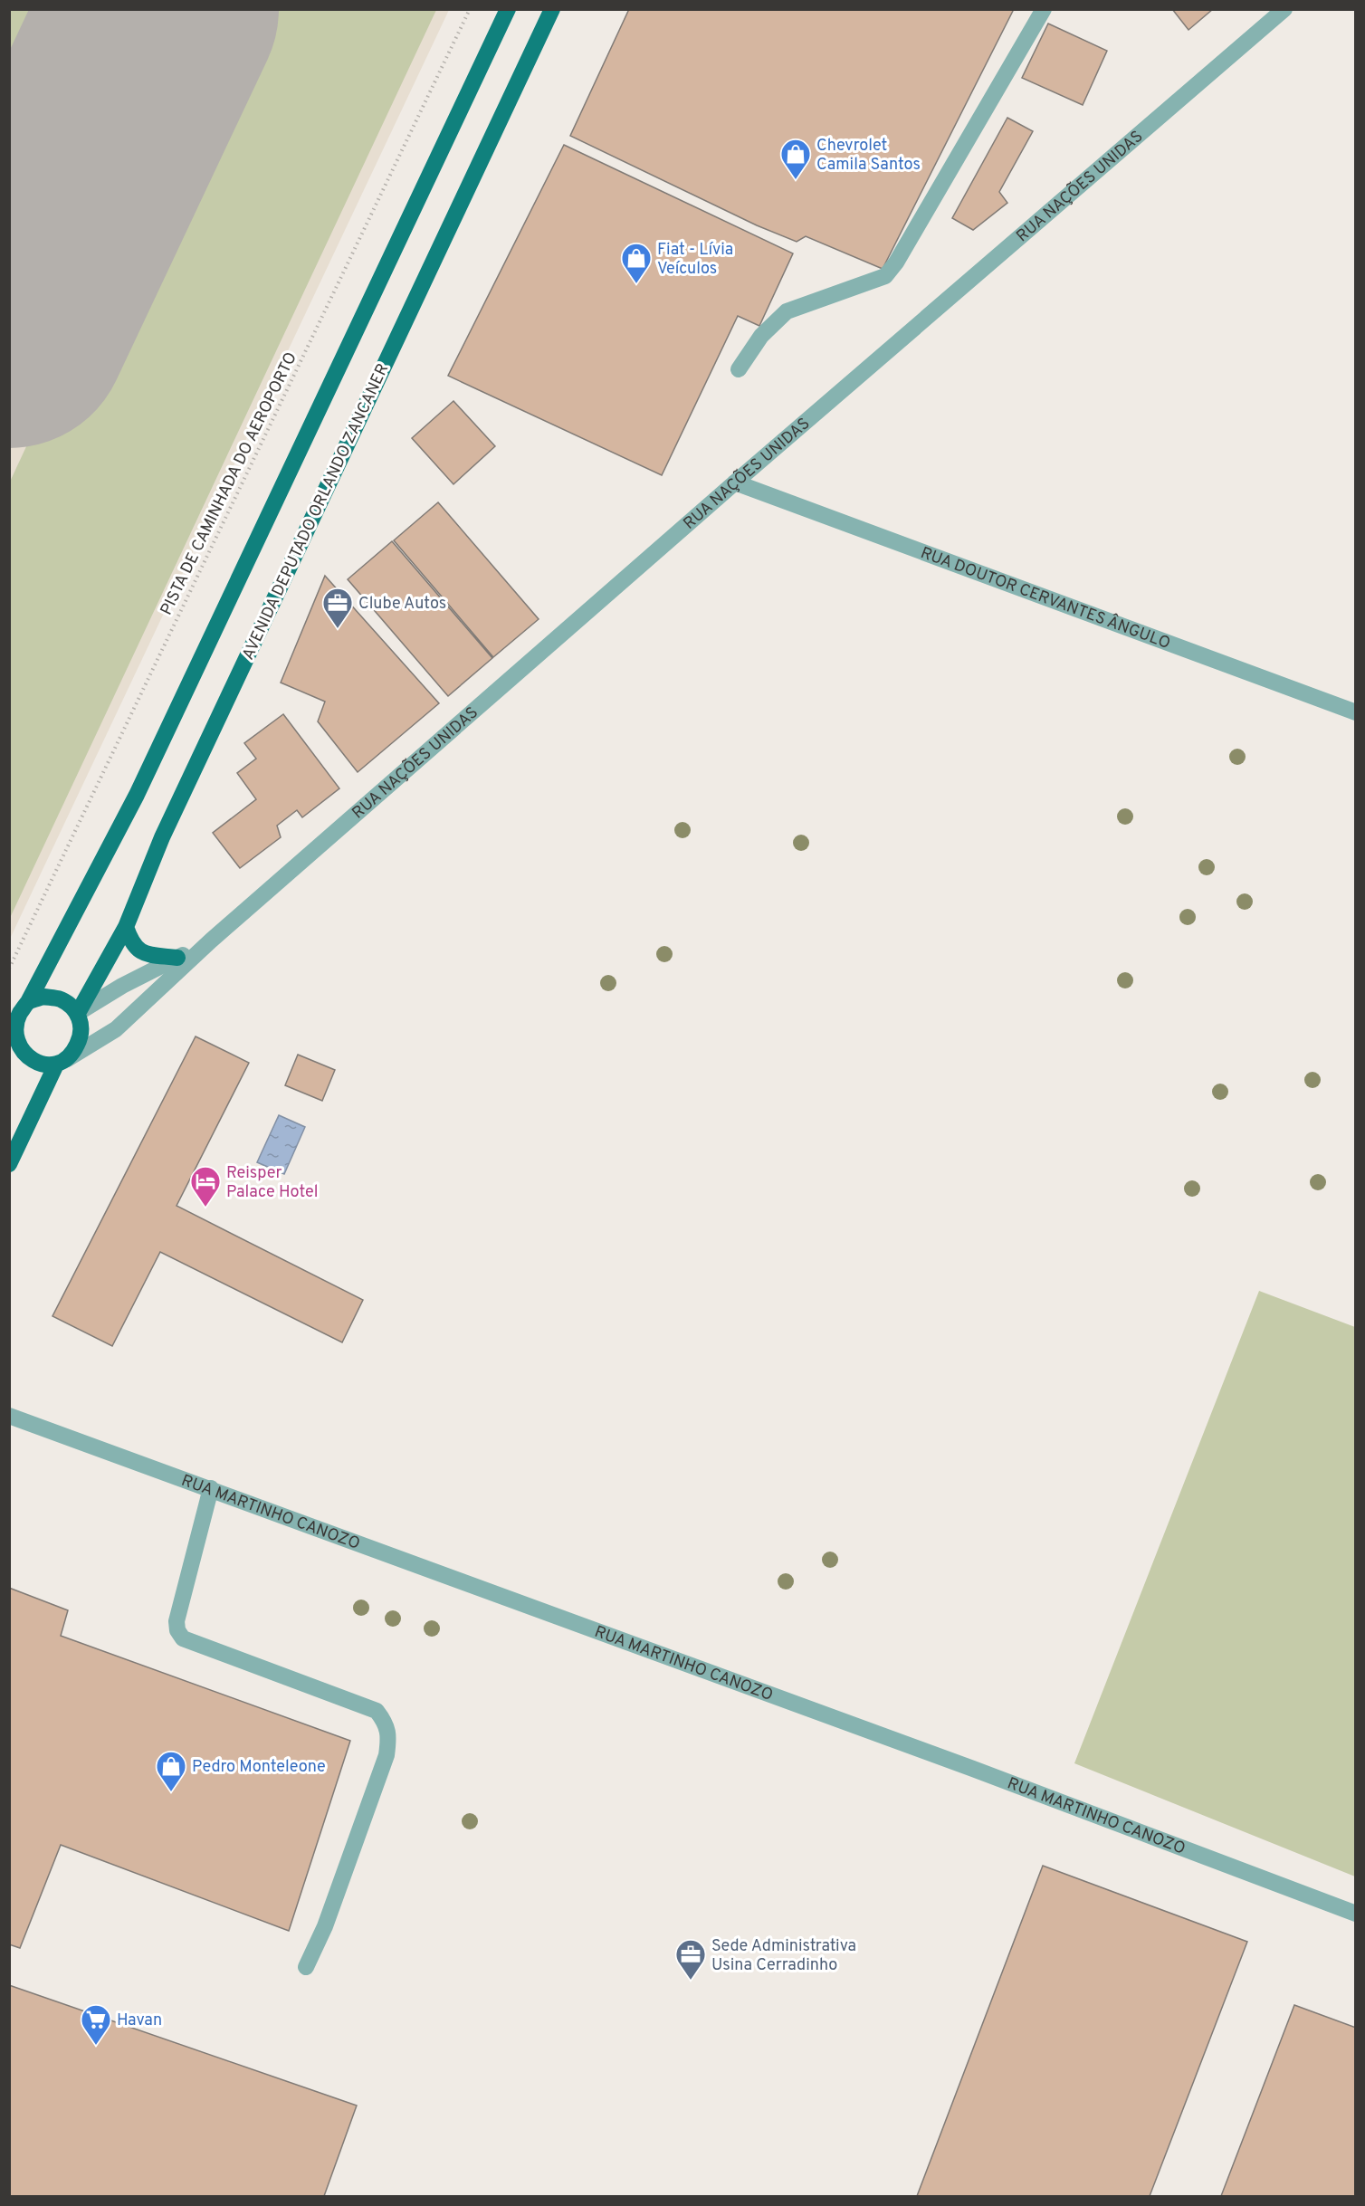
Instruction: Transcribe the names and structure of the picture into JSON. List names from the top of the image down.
{
  "streets": {
    "main road": ["AVENIDA DEPUTADO ORLANDO ZANCANER"],
    "street": ["RUA NAÇÕES UNIDAS", "RUA DOUTOR CERVANTES ÂNGULO", "RUA MARTINHO CANOZO"],
    "path": ["PISTA DE CAMINHADA DO AEROPORTO"]
  },
  "crossings": [
    ["RUA NAÇÕES UNIDAS", "AVENIDA DEPUTADO ORLANDO ZANCANER"],
    ["RUA NAÇÕES UNIDAS", "RUA DOUTOR CERVANTES ÂNGULO"]
  ],
  "places": {
    "shop": ["Chevrolet Camila Santos", "Fiat - Lívia Veículos", "Pedro Monteleone"],
    "office": ["Clube Autos", "Sede Administrativa Usina Cerradinho"],
    "hotel": ["Reisper Palace Hotel"],
    "supermarket": ["Havan"]
  }
}
